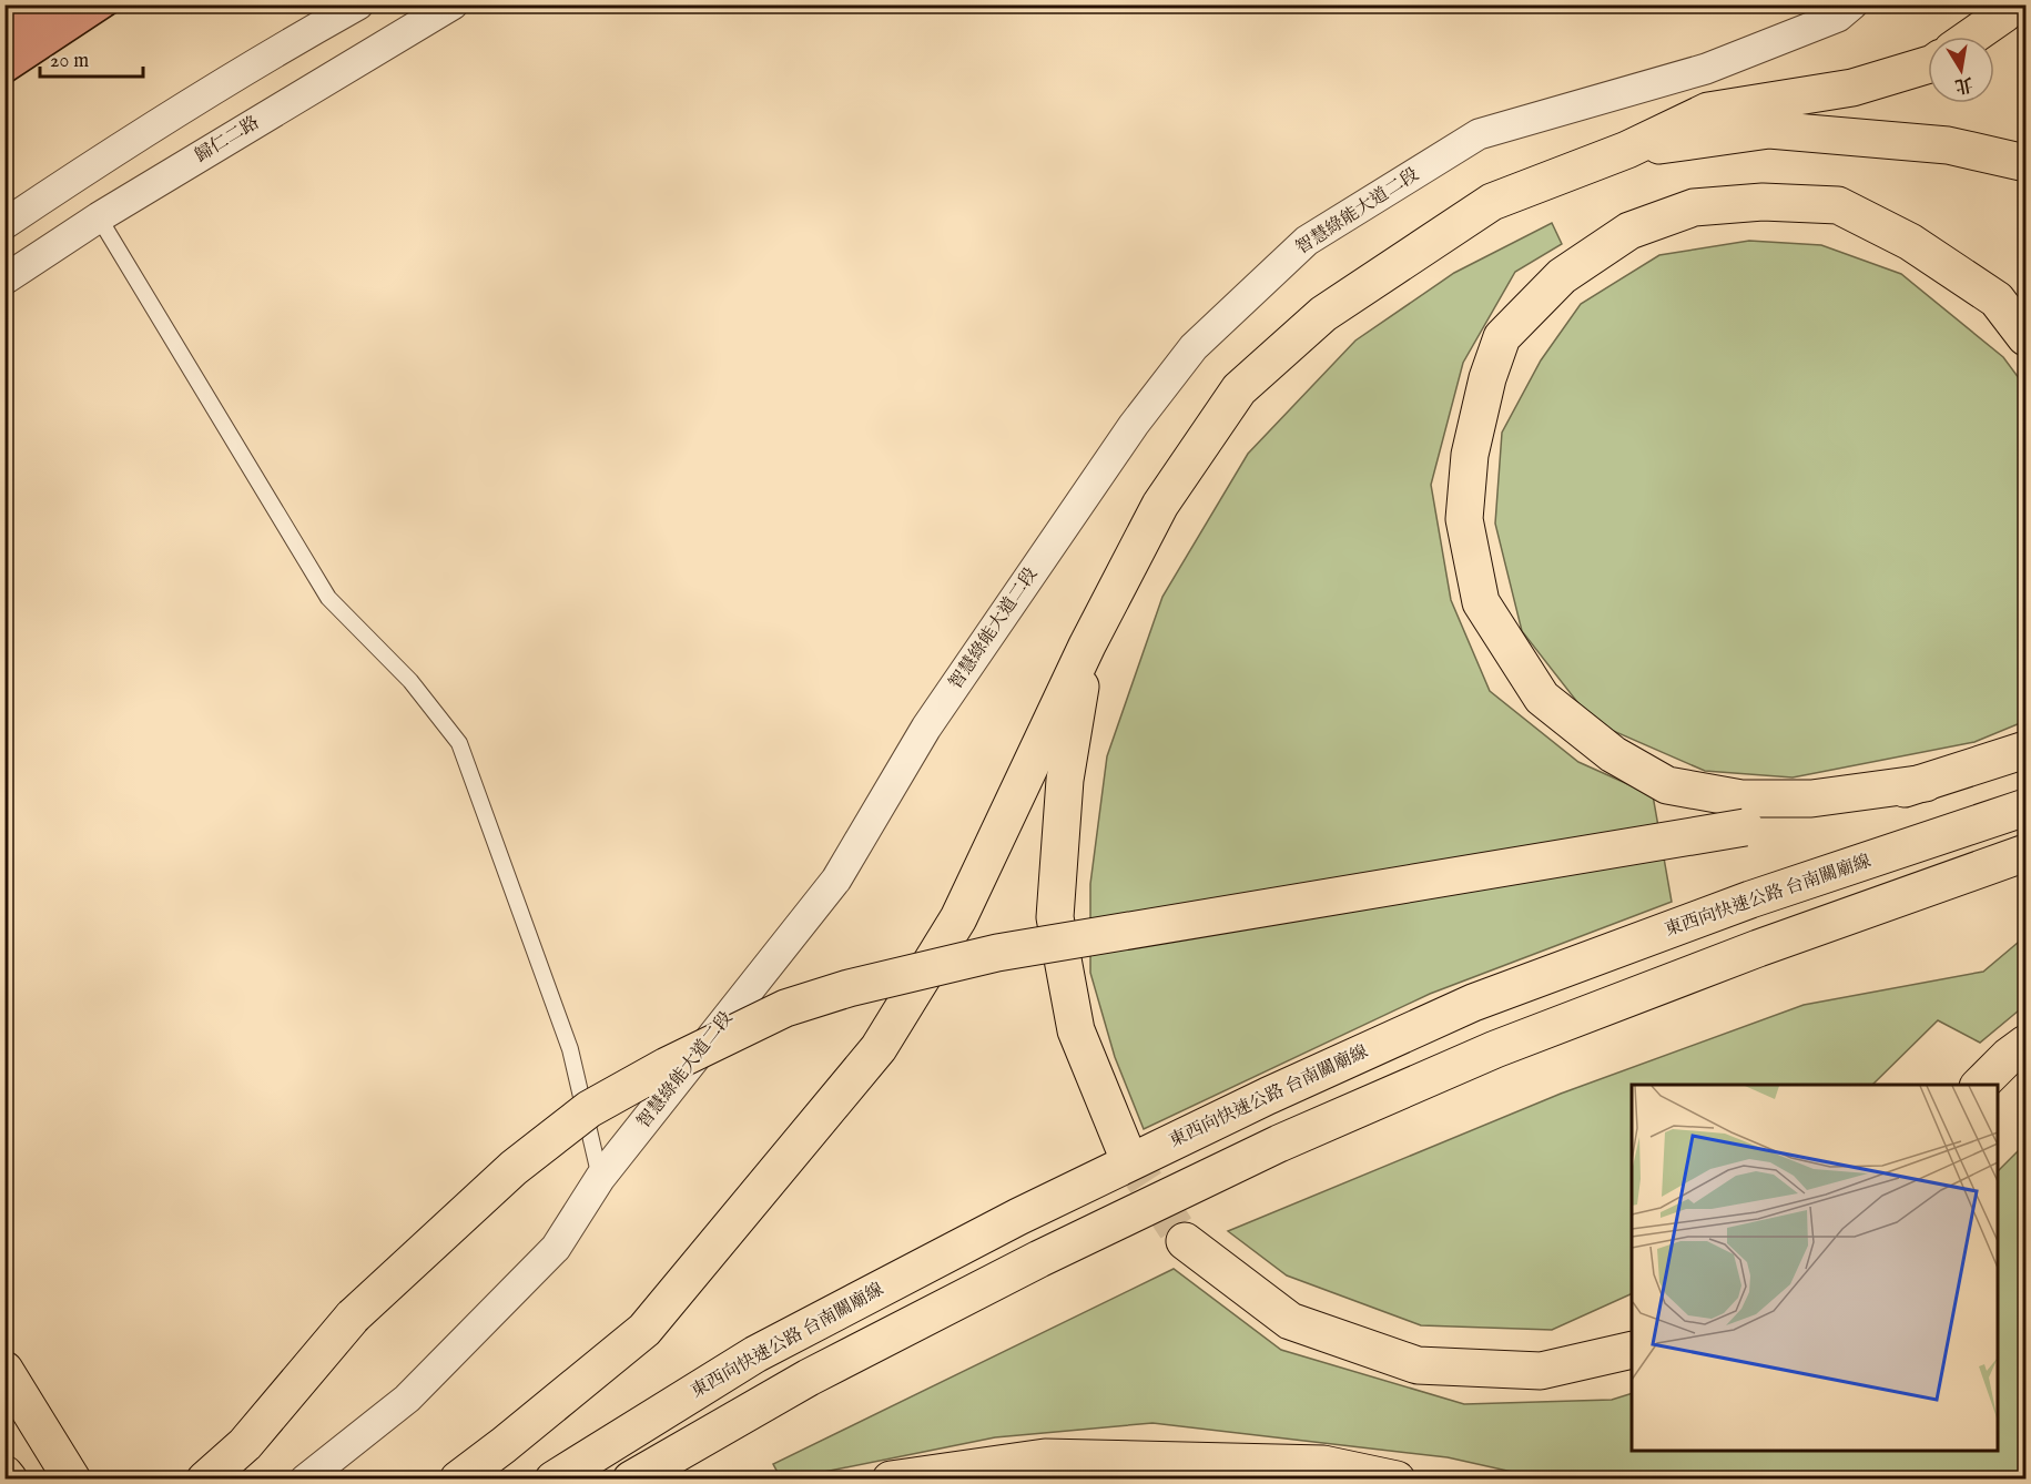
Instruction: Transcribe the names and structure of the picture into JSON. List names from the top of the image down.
{
  "streets": {
    "main road": ["東西向快速公路 台南關廟線"],
    "street": ["歸仁二路", "智慧綠能大道二段"]
  },
  "scale_bar": "20 m",
  "north": "bottom"
}
